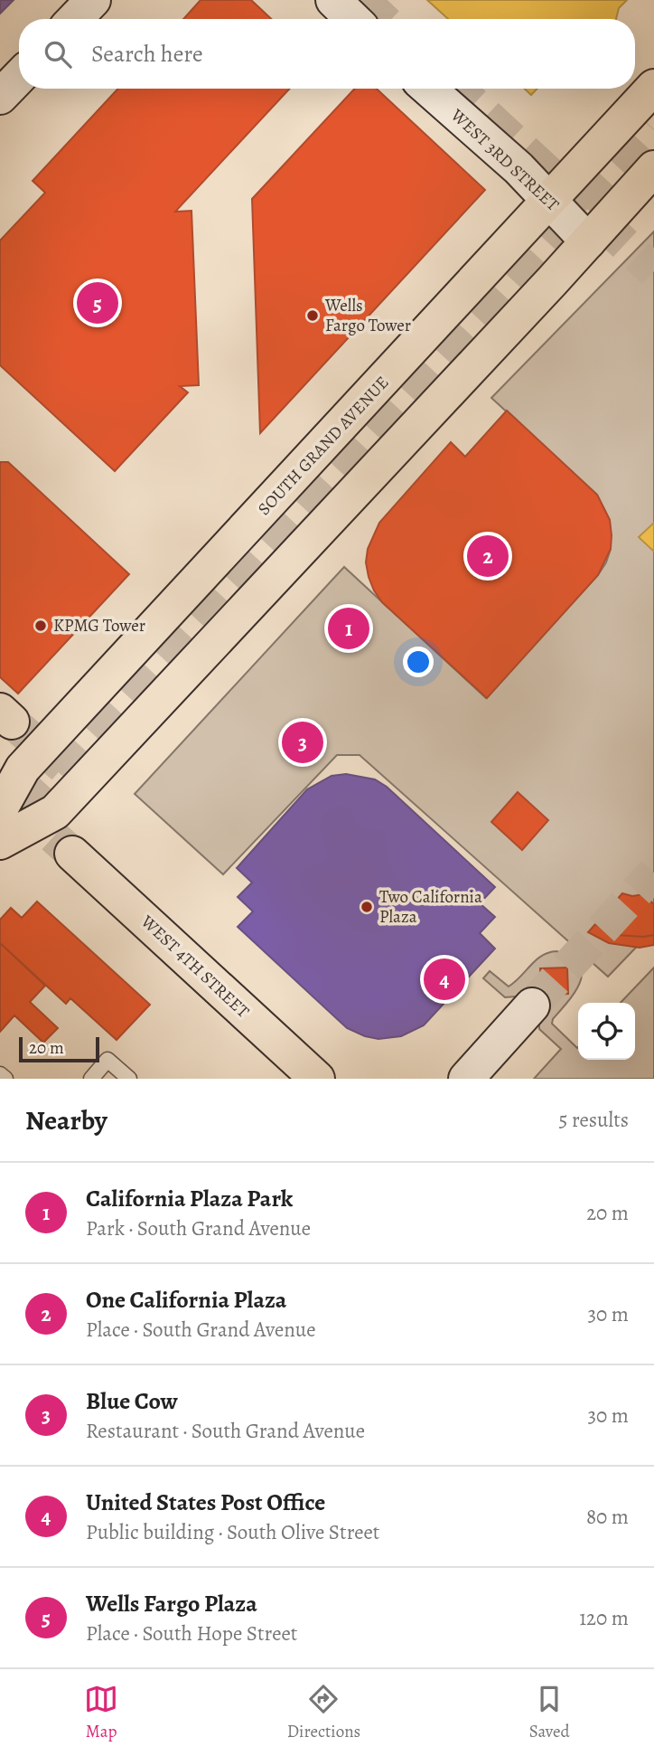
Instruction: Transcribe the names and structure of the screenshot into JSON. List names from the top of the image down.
{
  "streets": {
    "main road": ["WEST 3RD STREET", "SOUTH GRAND AVENUE", "WEST 4TH STREET"]
  },
  "crossings": [
    ["WEST 3RD STREET", "SOUTH GRAND AVENUE"]
  ],
  "places": ["Wells Fargo Tower", "KPMG Tower", "Two California Plaza"],
  "scale_bar": "20 m",
  "page": {
    "search": "Search here",
    "pins": [
      "5",
      "2",
      "1",
      "3",
      "4"
    ],
    "scale": "20 m",
    "heading": ["Nearby", "5 results"],
    "list": [
      {
        "mark": "1",
        "name": "California Plaza Park",
        "note": "Park · South Grand Avenue",
        "value": "20 m"
      },
      {
        "mark": "2",
        "name": "One California Plaza",
        "note": "Place · South Grand Avenue",
        "value": "30 m"
      },
      {
        "mark": "3",
        "name": "Blue Cow",
        "note": "Restaurant · South Grand Avenue",
        "value": "30 m"
      },
      {
        "mark": "4",
        "name": "United States Post Office",
        "note": "Public building · South Olive Street",
        "value": "80 m"
      },
      {
        "mark": "5",
        "name": "Wells Fargo Plaza",
        "note": "Place · South Hope Street",
        "value": "120 m"
      }
    ],
    "nav": ["Map", "Directions", "Saved"]
  }
}
